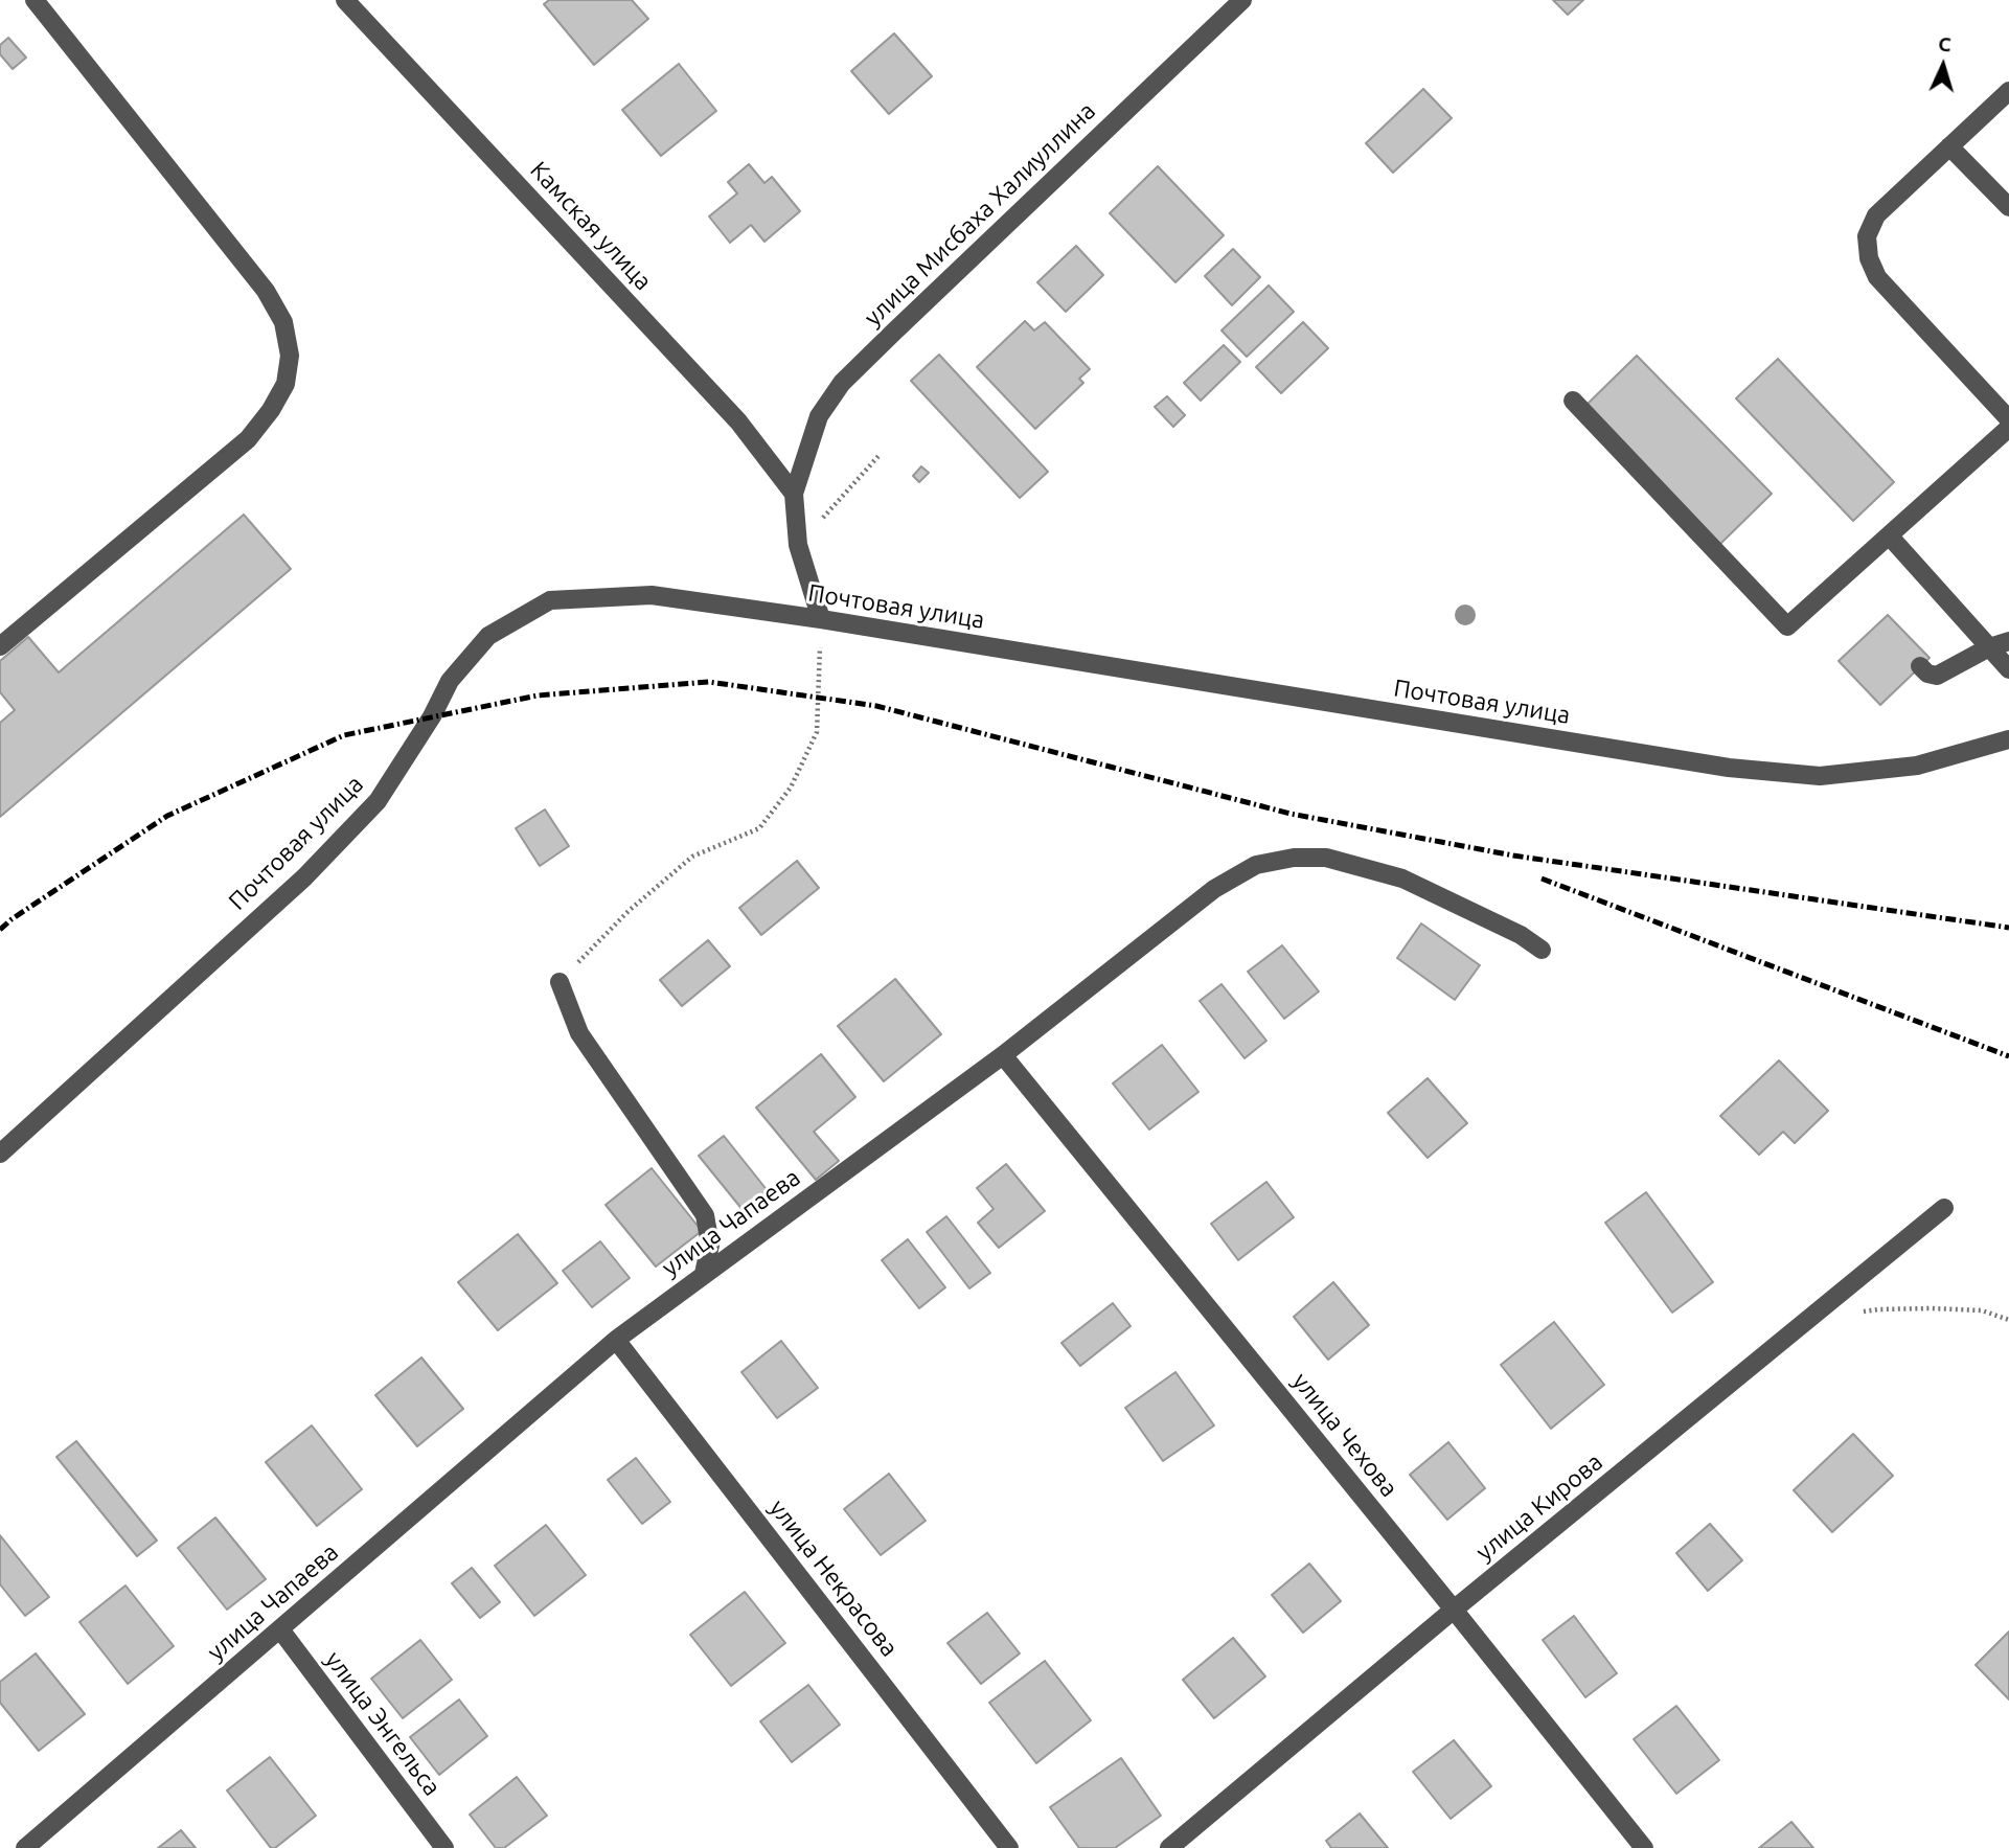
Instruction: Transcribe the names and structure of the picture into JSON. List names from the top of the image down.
{
  "streets": {
    "street": [
      "улица Мисбаха Халиуллина",
      "Камская улица",
      "Почтовая улица",
      "улица Чапаева",
      "улица Чехова",
      "улица Кирова",
      "улица Некрасова",
      "улица Энгельса"
    ]
  },
  "crossings": [
    ["улица Мисбаха Халиуллина", "Камская улица"],
    ["улица Чапаева", "улица Чехова"],
    ["улица Чапаева", "улица Некрасова"],
    ["улица Чапаева", "улица Энгельса"],
    ["улица Чехова", "улица Кирова"]
  ],
  "north": "top"
}
